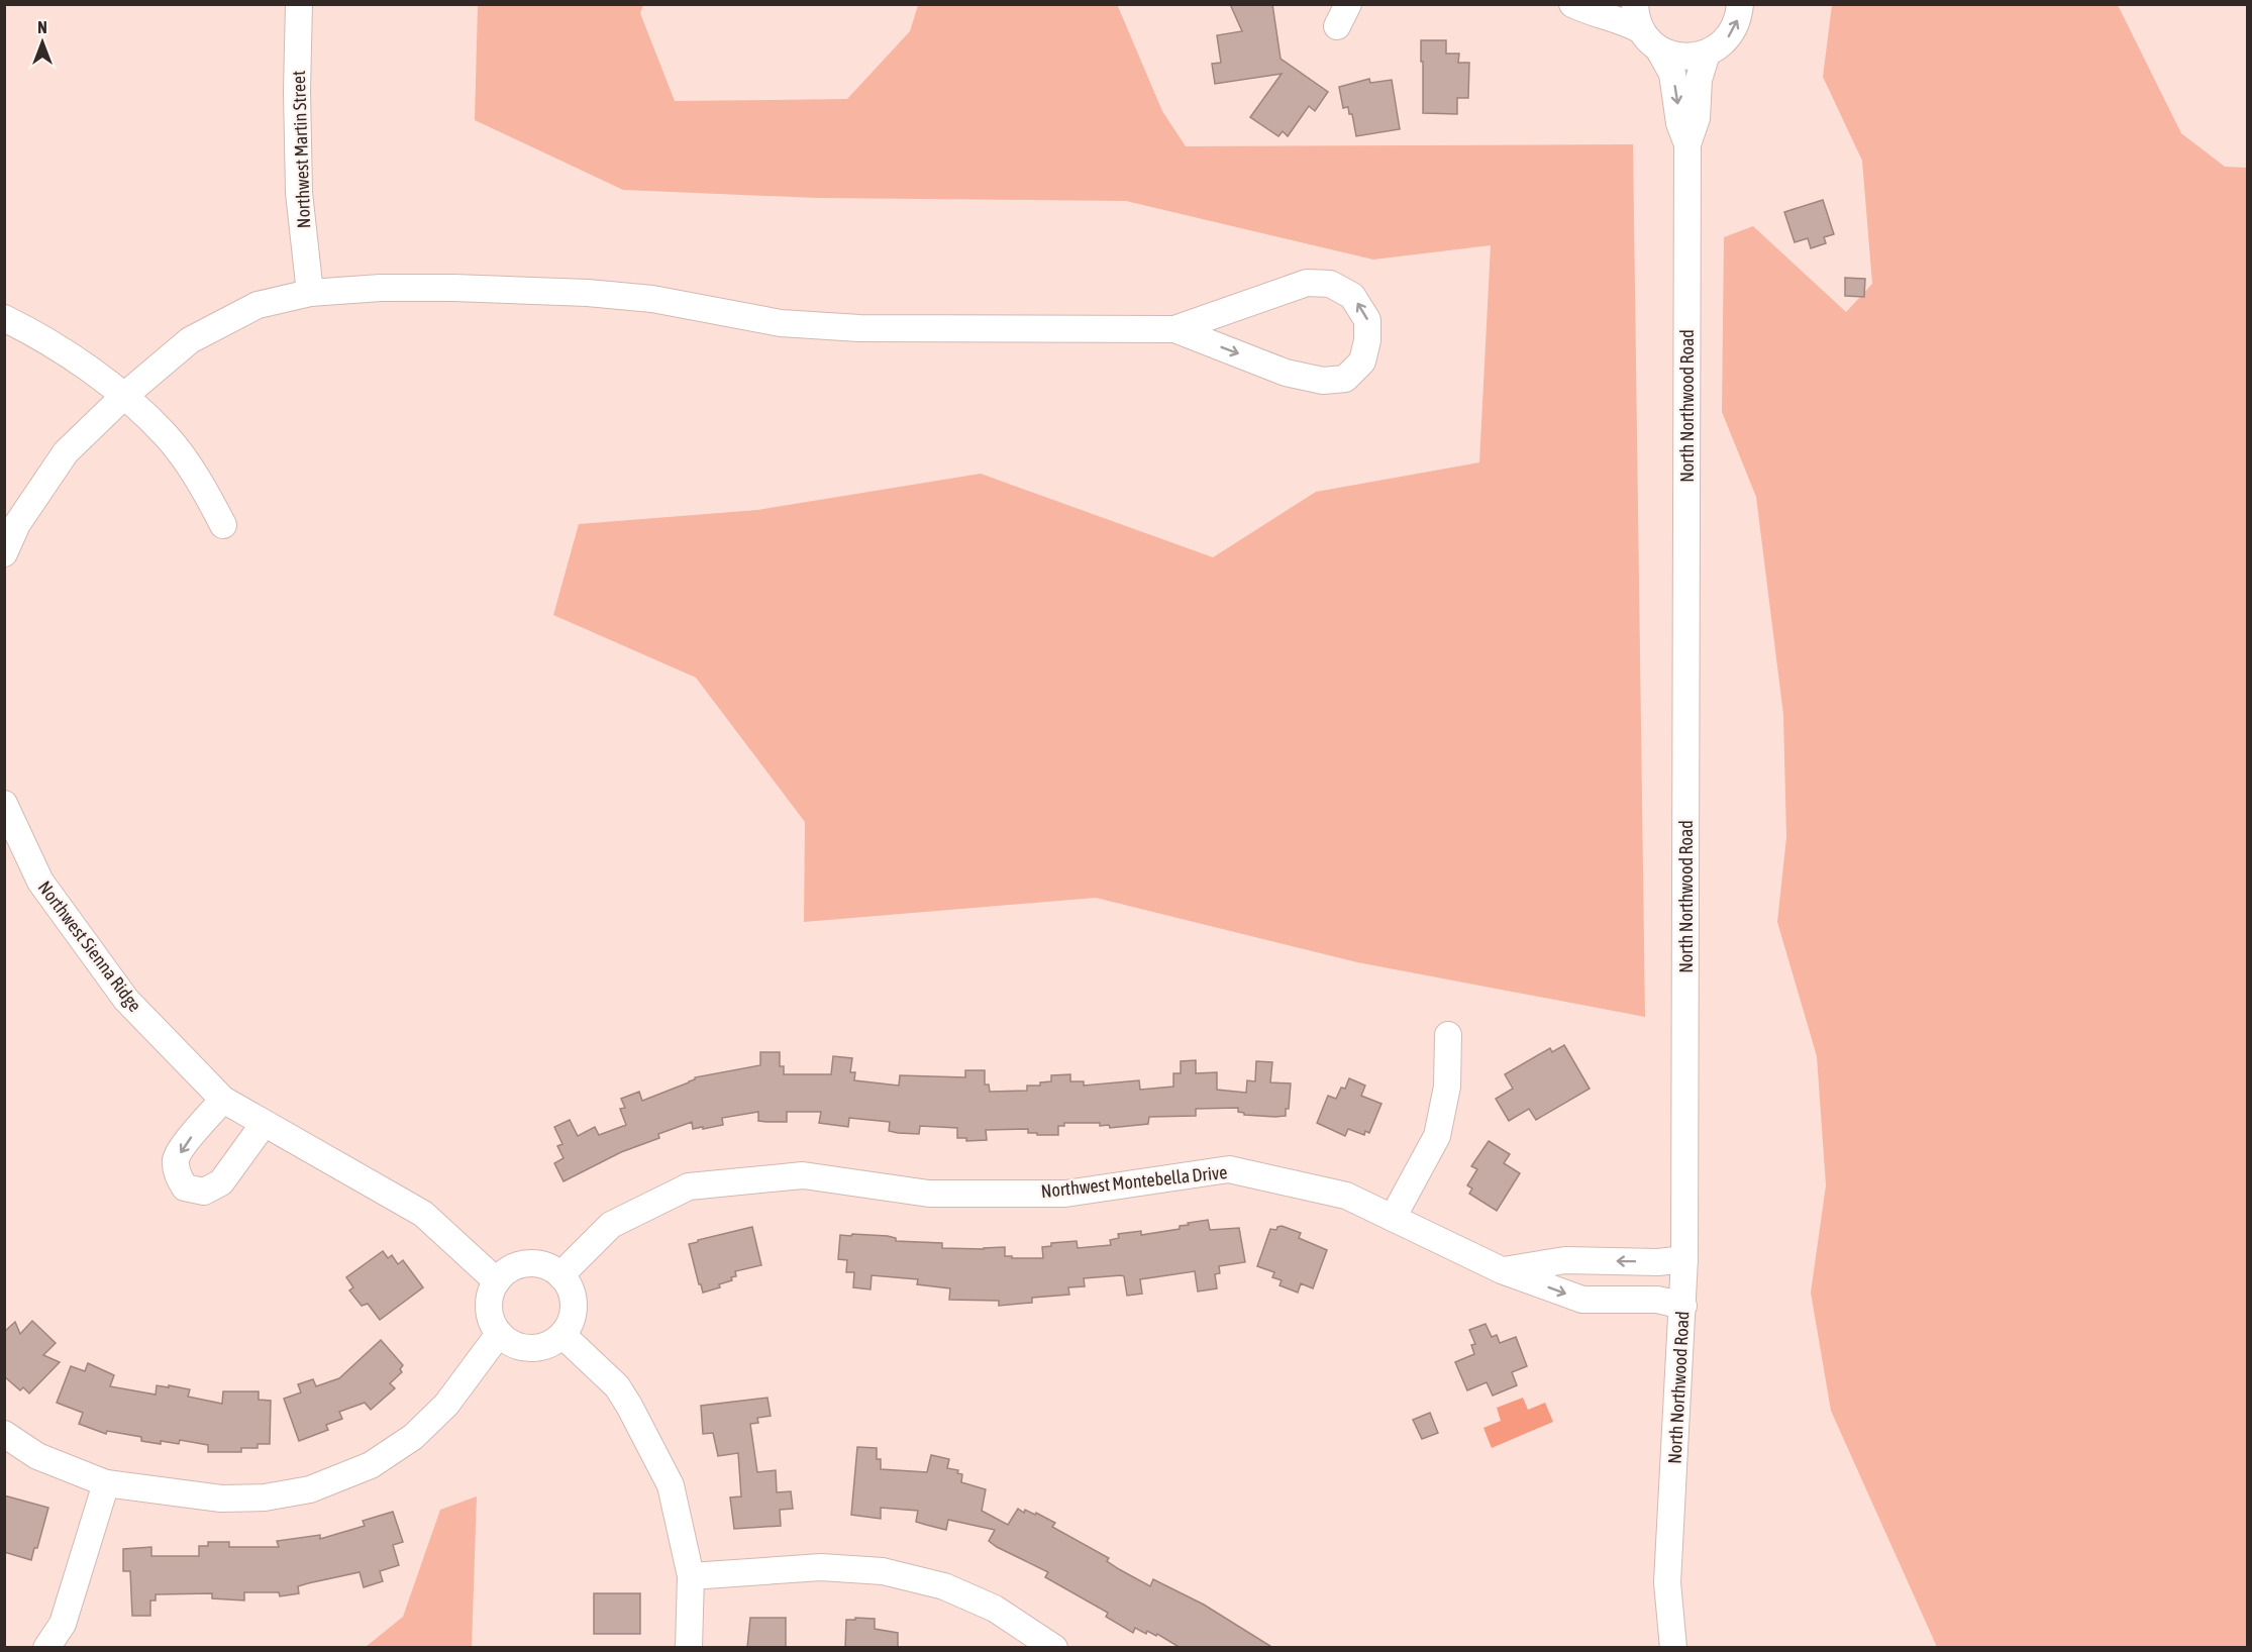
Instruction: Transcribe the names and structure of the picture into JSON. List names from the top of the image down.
{
  "streets": {
    "street": [
      "Northwest Martin Street",
      "North Northwood Road",
      "Northwest Sienna Ridge",
      "Northwest Montebella Drive"
    ]
  },
  "crossings": [
    ["North Northwood Road", "Northwest Montebella Drive"],
    ["Northwest Sienna Ridge", "Northwest Montebella Drive"]
  ],
  "north": "top"
}
